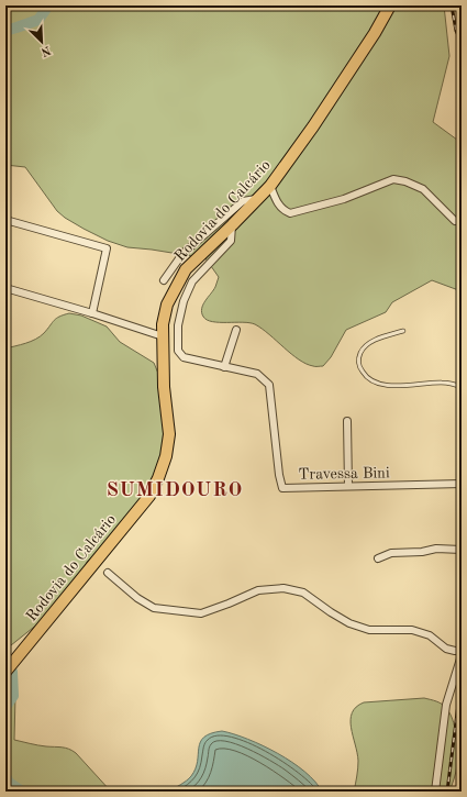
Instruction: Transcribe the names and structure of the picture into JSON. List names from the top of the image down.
{
  "streets": {
    "main road": ["Rodovia do Calcário"],
    "street": ["Travessa Bini"]
  },
  "crossings": [
    ["Rodovia do Calcário", "Travessa Bini"]
  ],
  "districts": ["SUMIDOURO"],
  "north": "bottom right"
}
